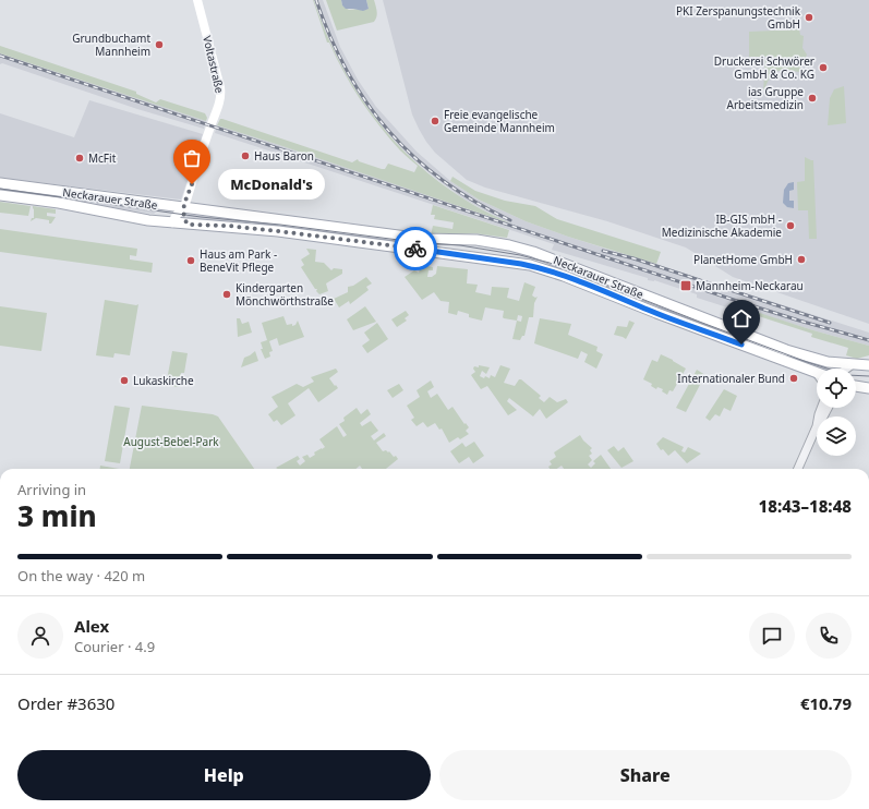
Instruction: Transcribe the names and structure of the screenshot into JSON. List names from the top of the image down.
{
  "streets": {
    "main road": ["Voltastraße", "Neckarauer Straße"]
  },
  "crossings": [
    ["Voltastraße", "Neckarauer Straße"]
  ],
  "parks": ["August-Bebel-Park"],
  "places": {
    "other": [
      "PKI Zerspanungstechnik GmbH",
      "Grundbuchamt Mannheim",
      "Druckerei Schwörer GmbH & Co. KG",
      "ias Gruppe Arbeitsmedizin",
      "Freie evangelische Gemeinde Mannheim",
      "Haus Baron",
      "McFit",
      "McDonald's",
      "IB-GIS mbH - Medizinische Akademie",
      "PlanetHome GmbH",
      "Haus am Park - BeneVit Pflege",
      "Kindergarten Mönchwörthstraße",
      "Internationaler Bund",
      "Lukaskirche"
    ],
    "transit": ["Mannheim-Neckarau"]
  },
  "page": {
    "bubble": "McDonald's",
    "heading": ["3 min", "Arriving in", "18:43–18:48"],
    "panel": [
      "Alex",
      "Courier · 4.9",
      "Order #3630",
      "€10.79"
    ],
    "bar": "On the way · 420 m",
    "buttons": ["Help", "Share"]
  }
}
